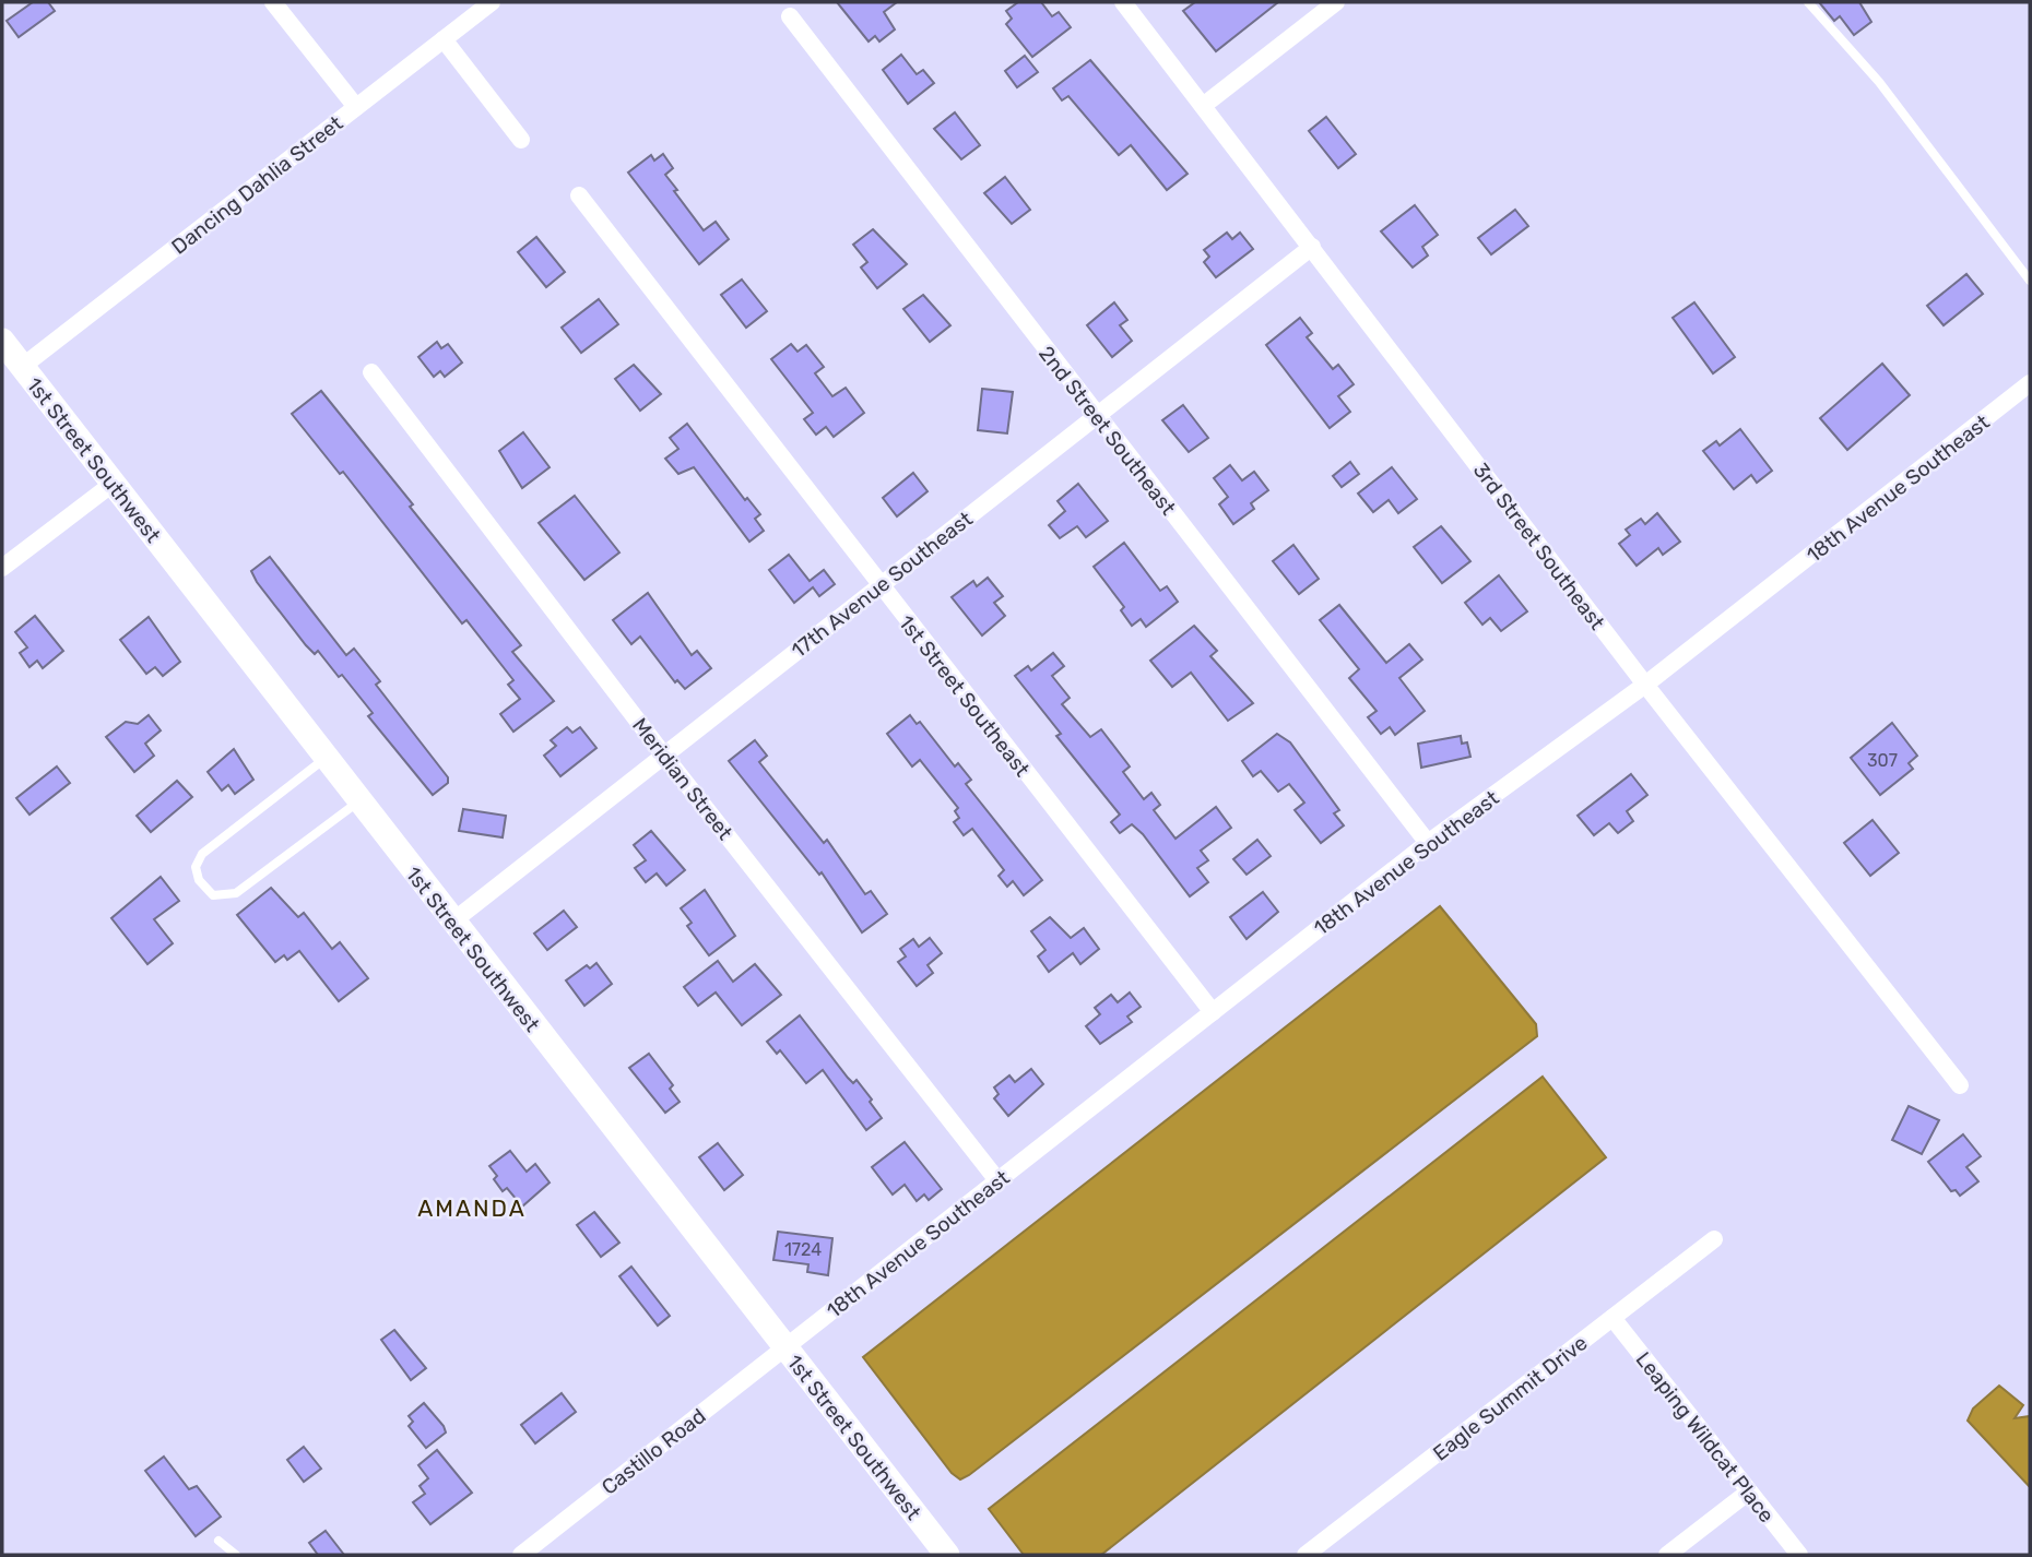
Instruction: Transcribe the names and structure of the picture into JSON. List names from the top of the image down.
{
  "streets": {
    "street": [
      "Dancing Dahlia Street",
      "2nd Street Southeast",
      "1st Street Southwest",
      "18th Avenue Southeast",
      "3rd Street Southeast",
      "17th Avenue Southeast",
      "1st Street Southeast",
      "Meridian Street",
      "Eagle Summit Drive",
      "Leaping Wildcat Place",
      "Castillo Road"
    ]
  },
  "crossings": [
    ["Dancing Dahlia Street", "1st Street Southwest"],
    ["2nd Street Southeast", "18th Avenue Southeast"],
    ["2nd Street Southeast", "17th Avenue Southeast"],
    ["1st Street Southwest", "18th Avenue Southeast"],
    ["1st Street Southwest", "17th Avenue Southeast"],
    ["1st Street Southwest", "Castillo Road"],
    ["18th Avenue Southeast", "3rd Street Southeast"],
    ["18th Avenue Southeast", "1st Street Southeast"],
    ["18th Avenue Southeast", "Meridian Street"],
    ["18th Avenue Southeast", "Castillo Road"],
    ["3rd Street Southeast", "17th Avenue Southeast"],
    ["17th Avenue Southeast", "1st Street Southeast"],
    ["17th Avenue Southeast", "Meridian Street"],
    ["Eagle Summit Drive", "Leaping Wildcat Place"]
  ],
  "districts": ["AMANDA"],
  "house_numbers": ["307", "1724"]
}
